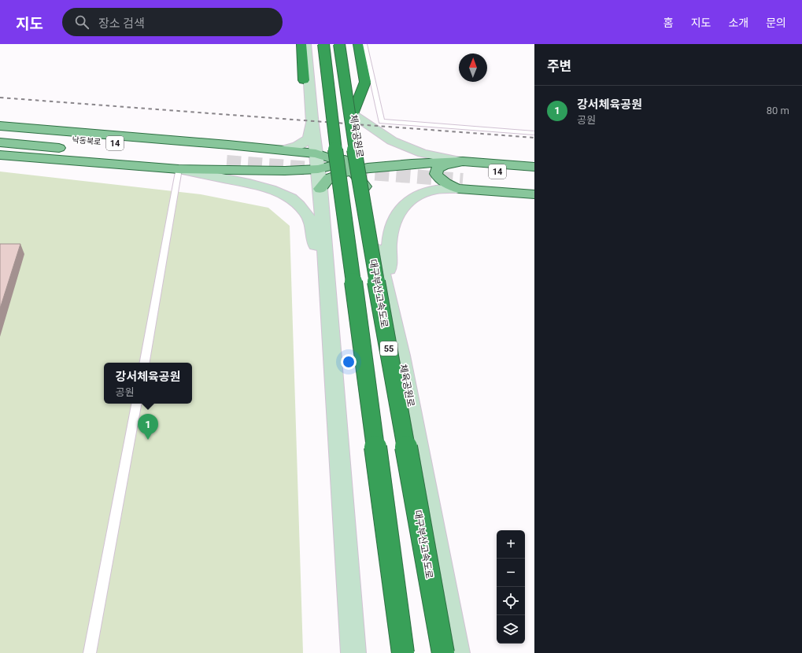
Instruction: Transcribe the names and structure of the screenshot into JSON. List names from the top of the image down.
{
  "streets": {
    "highway": ["대구부산고속도로", "55"],
    "main road": ["체육공원로", "낙동북로", "14"]
  },
  "north": "top",
  "page": {
    "header": "지도",
    "search": "장소 검색",
    "nav": [
      "홈",
      "지도",
      "소개",
      "문의"
    ],
    "heading": "주변",
    "list": [
      {
        "mark": "1",
        "name": "강서체육공원",
        "note": "공원",
        "value": "80 m"
      }
    ],
    "popup": ["강서체육공원", "공원"],
    "pins": "1",
    "map_buttons": ["+", "−"]
  }
}
